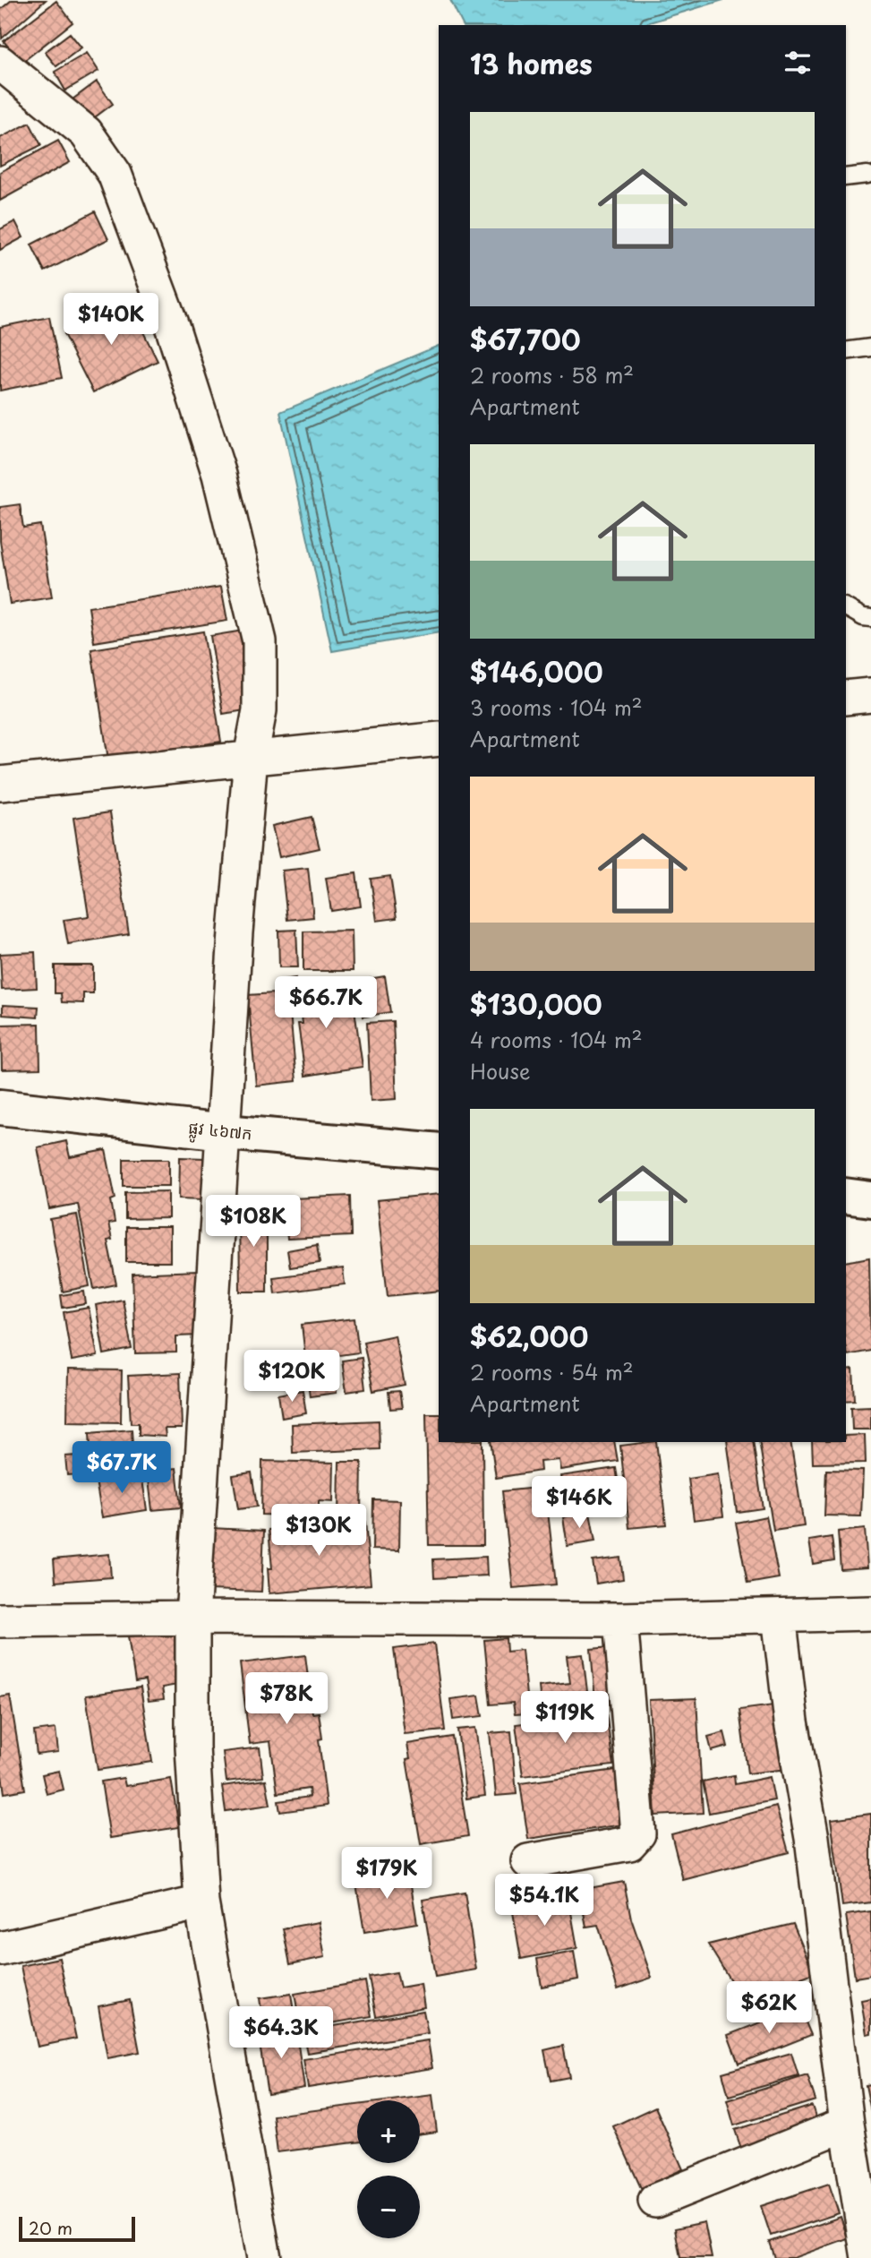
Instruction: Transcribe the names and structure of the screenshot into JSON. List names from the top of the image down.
{
  "streets": {
    "street": ["ផ្លូវ ៤៦៧ក"]
  },
  "scale_bar": "20 m",
  "page": {
    "heading": "13 homes",
    "list": [
      {
        "name": "$67,700",
        "note": "2 rooms · 58 m² · Apartment"
      },
      {
        "name": "$146,000",
        "note": "3 rooms · 104 m² · Apartment"
      },
      {
        "name": "$130,000",
        "note": "4 rooms · 104 m² · House"
      },
      {
        "name": "$62,000",
        "note": "2 rooms · 54 m² · Apartment"
      }
    ],
    "price": [
      "$140K",
      "$66.7K",
      "$108K",
      "$120K",
      "$67.7K",
      "$146K",
      "$130K",
      "$78K",
      "$119K",
      "$179K",
      "$54.1K",
      "$62K",
      "$64.3K"
    ],
    "map_buttons": ["+", "−"],
    "scale": "20 m"
  }
}
